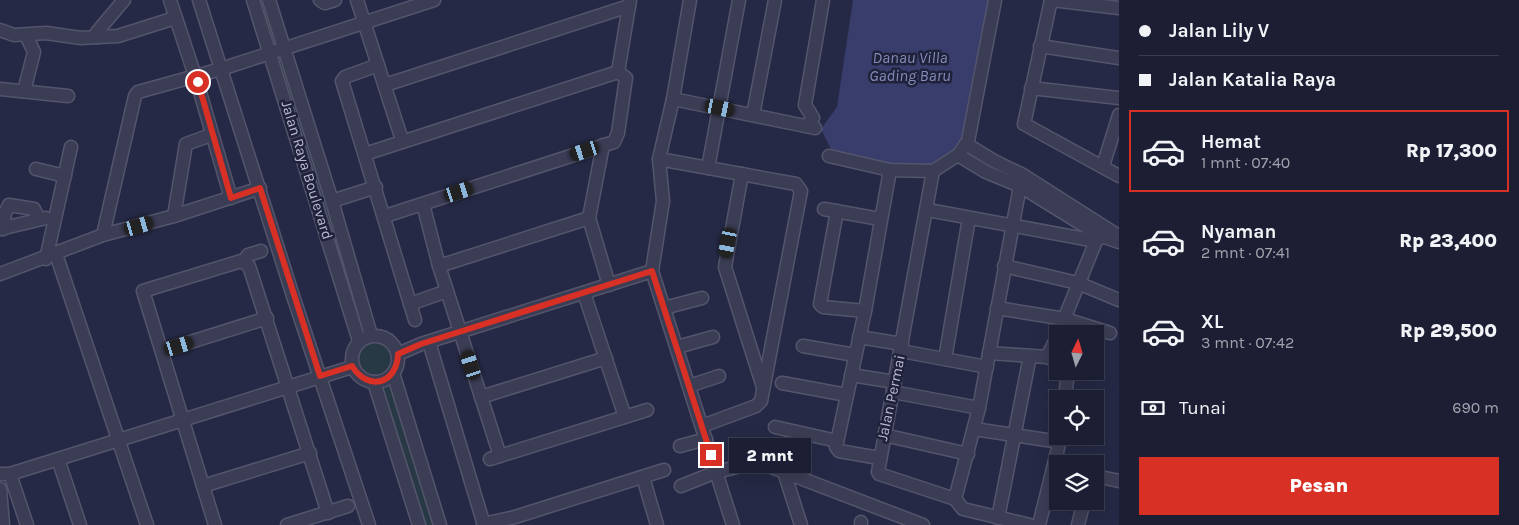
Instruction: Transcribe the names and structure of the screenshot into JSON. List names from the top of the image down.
{
  "streets": {
    "street": ["Jalan Raya Boulevard", "Jalan Permai"]
  },
  "water": ["Danau Villa Gading Baru"],
  "north": "top",
  "page": {
    "banner": ["Jalan Lily V", "Jalan Katalia Raya"],
    "list": [
      {
        "name": "Hemat",
        "note": "1 mnt · 07:40",
        "value": "Rp 17,300"
      },
      {
        "name": "Nyaman",
        "note": "2 mnt · 07:41",
        "value": "Rp 23,400"
      },
      {
        "name": "XL",
        "note": "3 mnt · 07:42",
        "value": "Rp 29,500"
      }
    ],
    "pay": ["Tunai", "690 m"],
    "bubble": "2 mnt",
    "buttons": "Pesan"
  }
}
